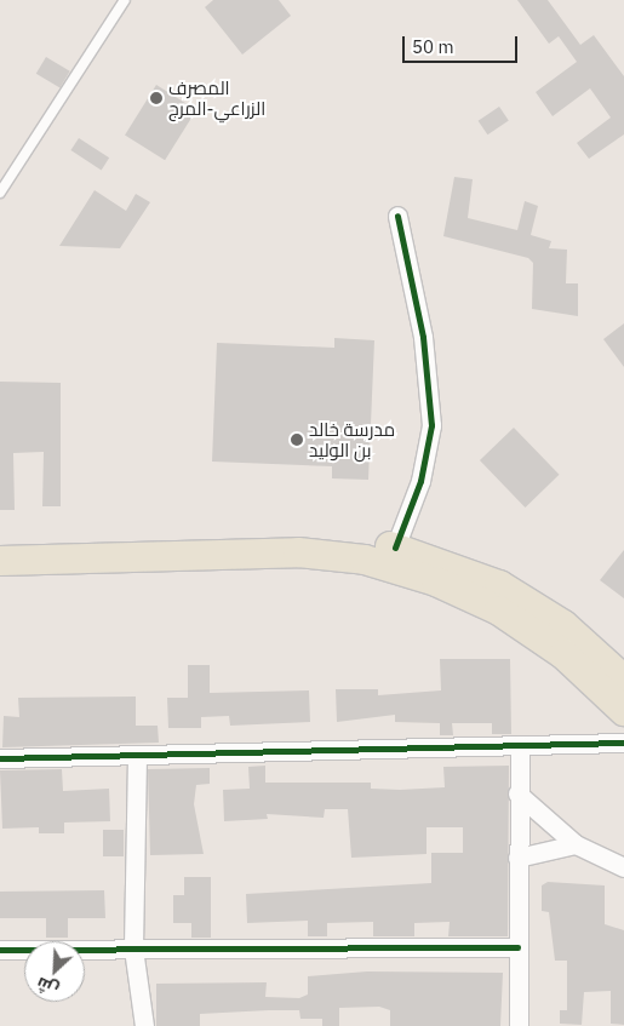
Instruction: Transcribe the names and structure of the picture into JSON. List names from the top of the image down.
{
  "places": ["المصرف الزراعي-المرج", "مدرسة خالد بن الوليد"],
  "scale_bar": "50 m",
  "north": "bottom left"
}
